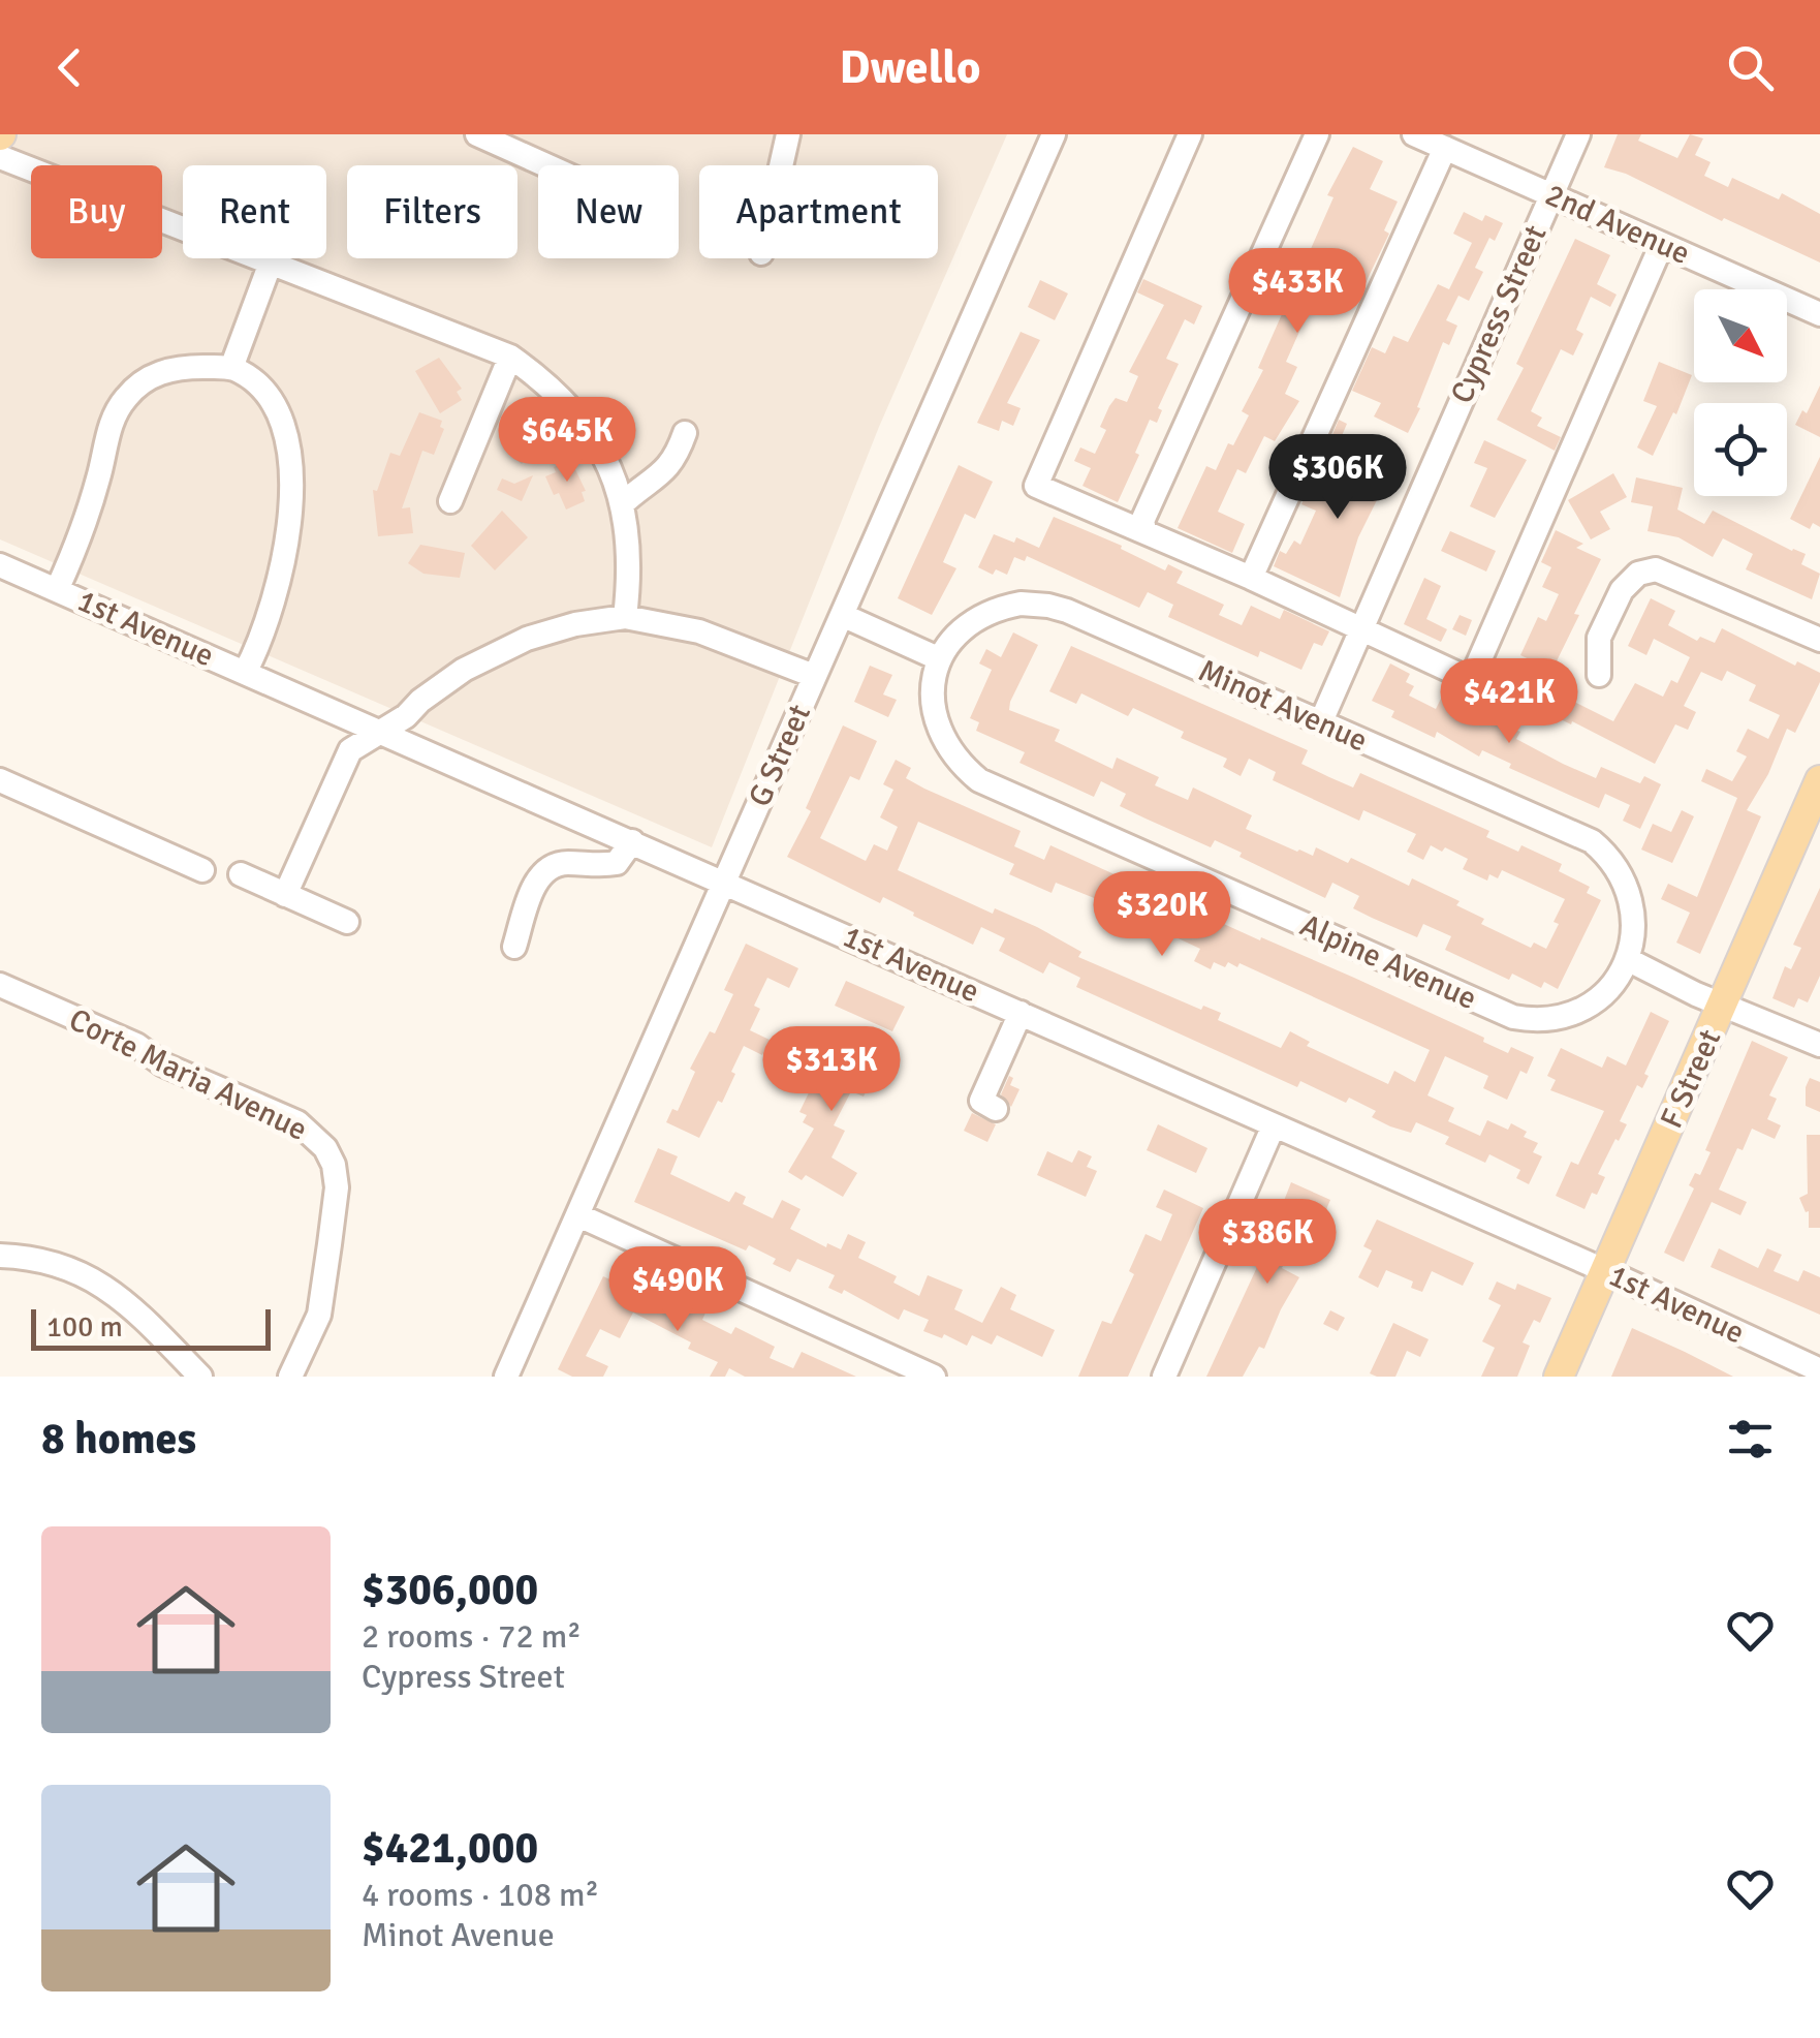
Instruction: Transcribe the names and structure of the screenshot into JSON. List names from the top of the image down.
{
  "streets": {
    "main road": ["F Street"],
    "street": [
      "2nd Avenue",
      "Cypress Street",
      "1st Avenue",
      "Minot Avenue",
      "G Street",
      "Alpine Avenue",
      "Corte Maria Avenue"
    ]
  },
  "crossings": [
    ["2nd Avenue", "Cypress Street"],
    ["Cypress Street", "Minot Avenue"],
    ["1st Avenue", "G Street"],
    ["1st Avenue", "F Street"],
    ["Minot Avenue", "Alpine Avenue"]
  ],
  "scale_bar": "100 m",
  "north": "bottom right",
  "page": {
    "header": "Dwello",
    "chip": [
      "Buy",
      "Rent",
      "Filters",
      "New",
      "Apartment"
    ],
    "price": [
      "$433K",
      "$645K",
      "$306K",
      "$421K",
      "$320K",
      "$313K",
      "$386K",
      "$490K"
    ],
    "scale": "100 m",
    "heading": "8 homes",
    "list": [
      {
        "name": "$306,000",
        "note": "2 rooms · 72 m² · Cypress Street"
      },
      {
        "name": "$421,000",
        "note": "4 rooms · 108 m² · Minot Avenue"
      }
    ]
  }
}
